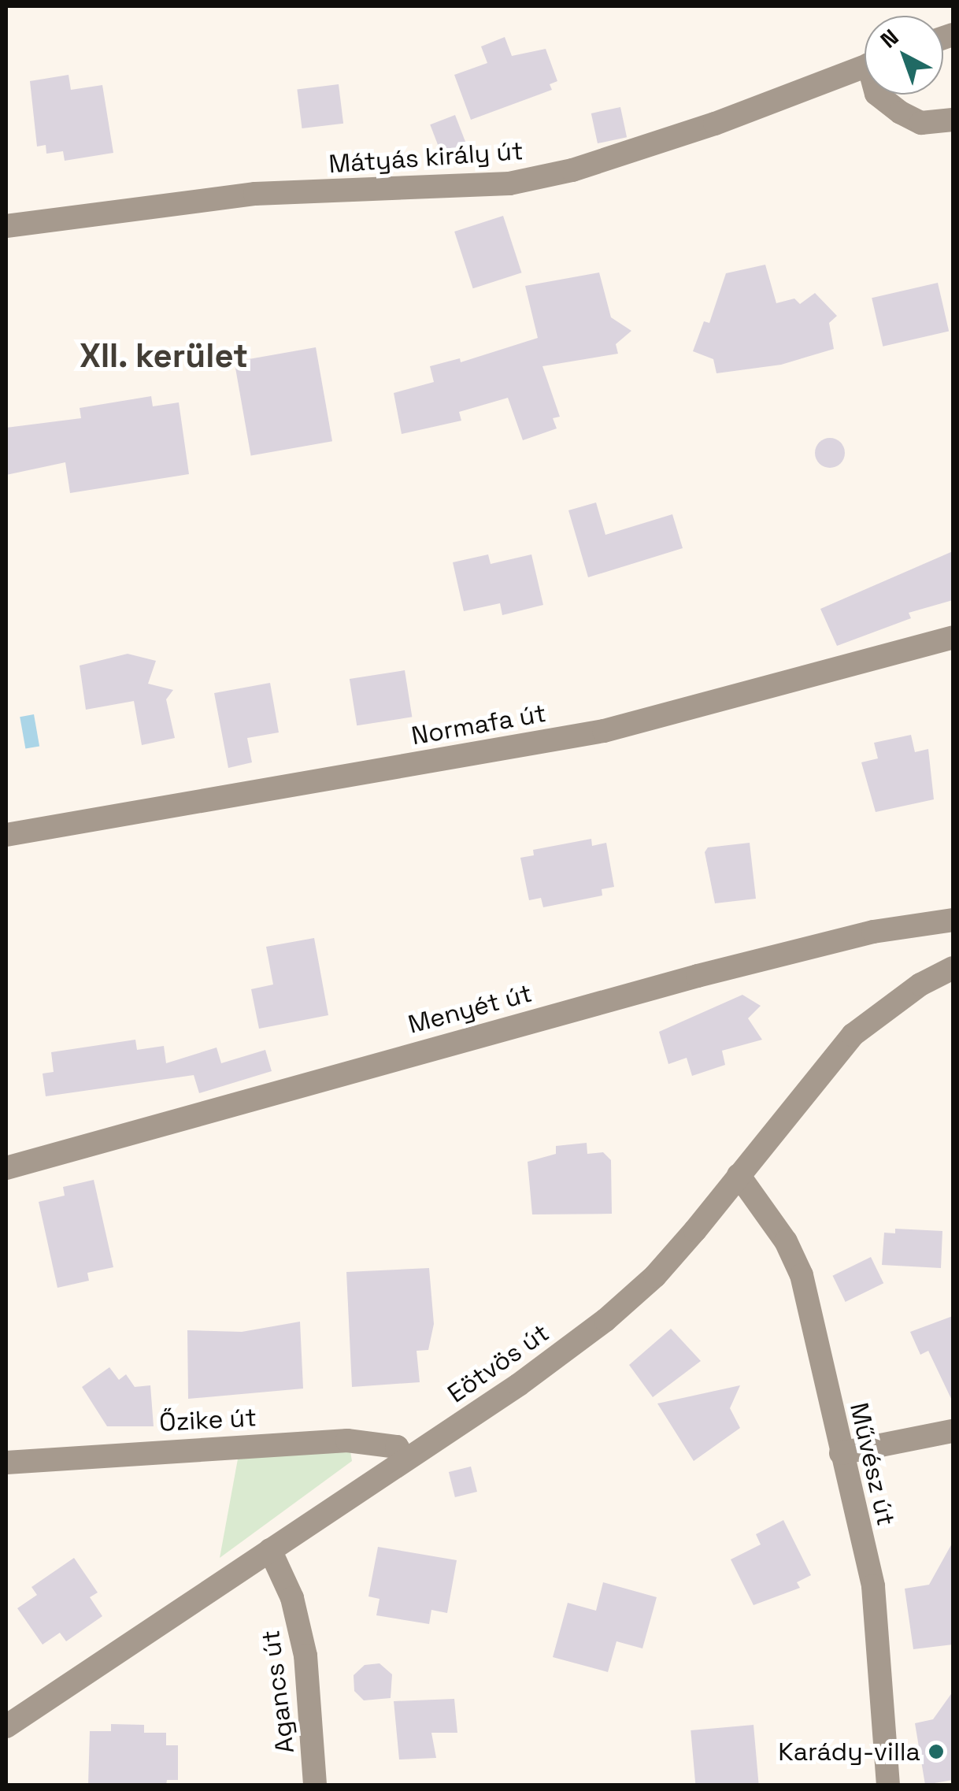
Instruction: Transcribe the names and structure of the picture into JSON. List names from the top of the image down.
{
  "streets": {
    "street": [
      "Mátyás király út",
      "Normafa út",
      "Menyét út",
      "Eötvös út",
      "Őzike út",
      "Művész út",
      "Agancs út"
    ]
  },
  "crossings": [
    ["Eötvös út", "Őzike út"],
    ["Eötvös út", "Művész út"],
    ["Eötvös út", "Agancs út"]
  ],
  "districts": ["XII. kerület"],
  "places": ["Karády-villa"],
  "north": "top left"
}
